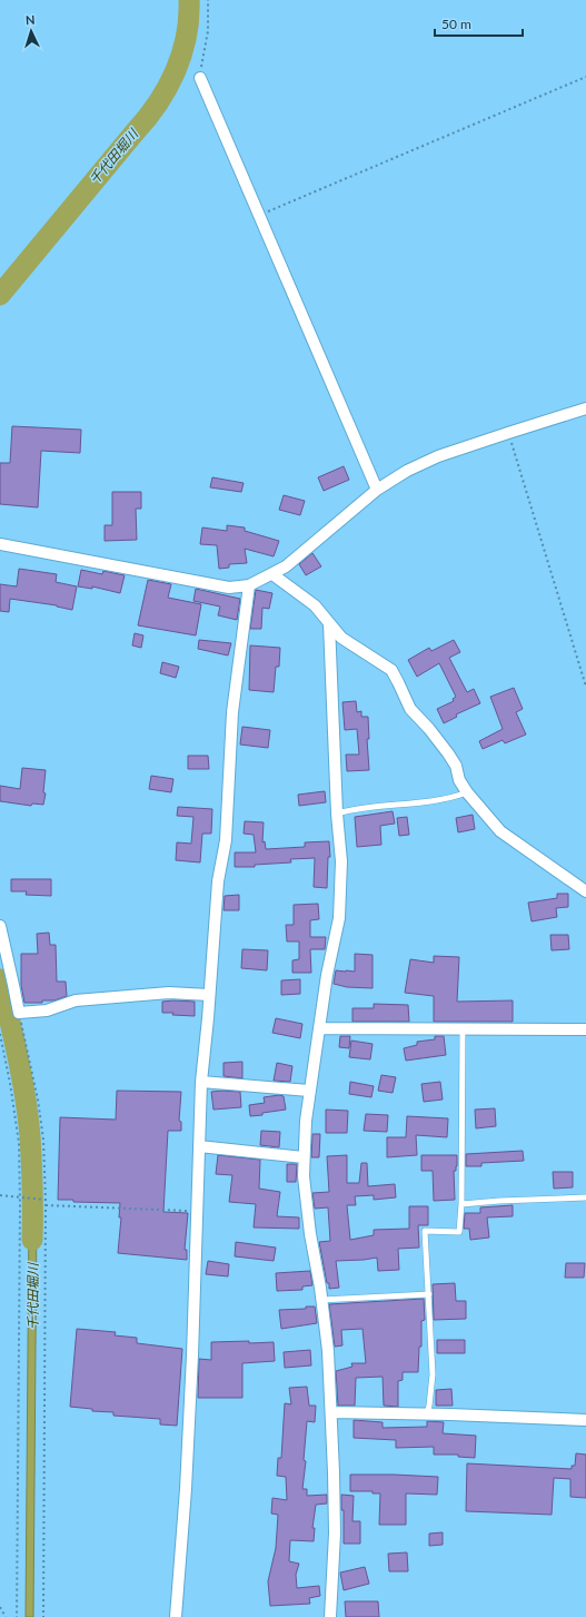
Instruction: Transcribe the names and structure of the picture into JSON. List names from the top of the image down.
{
  "water": ["千代田堀川"],
  "scale_bar": "50 m",
  "north": "top"
}
